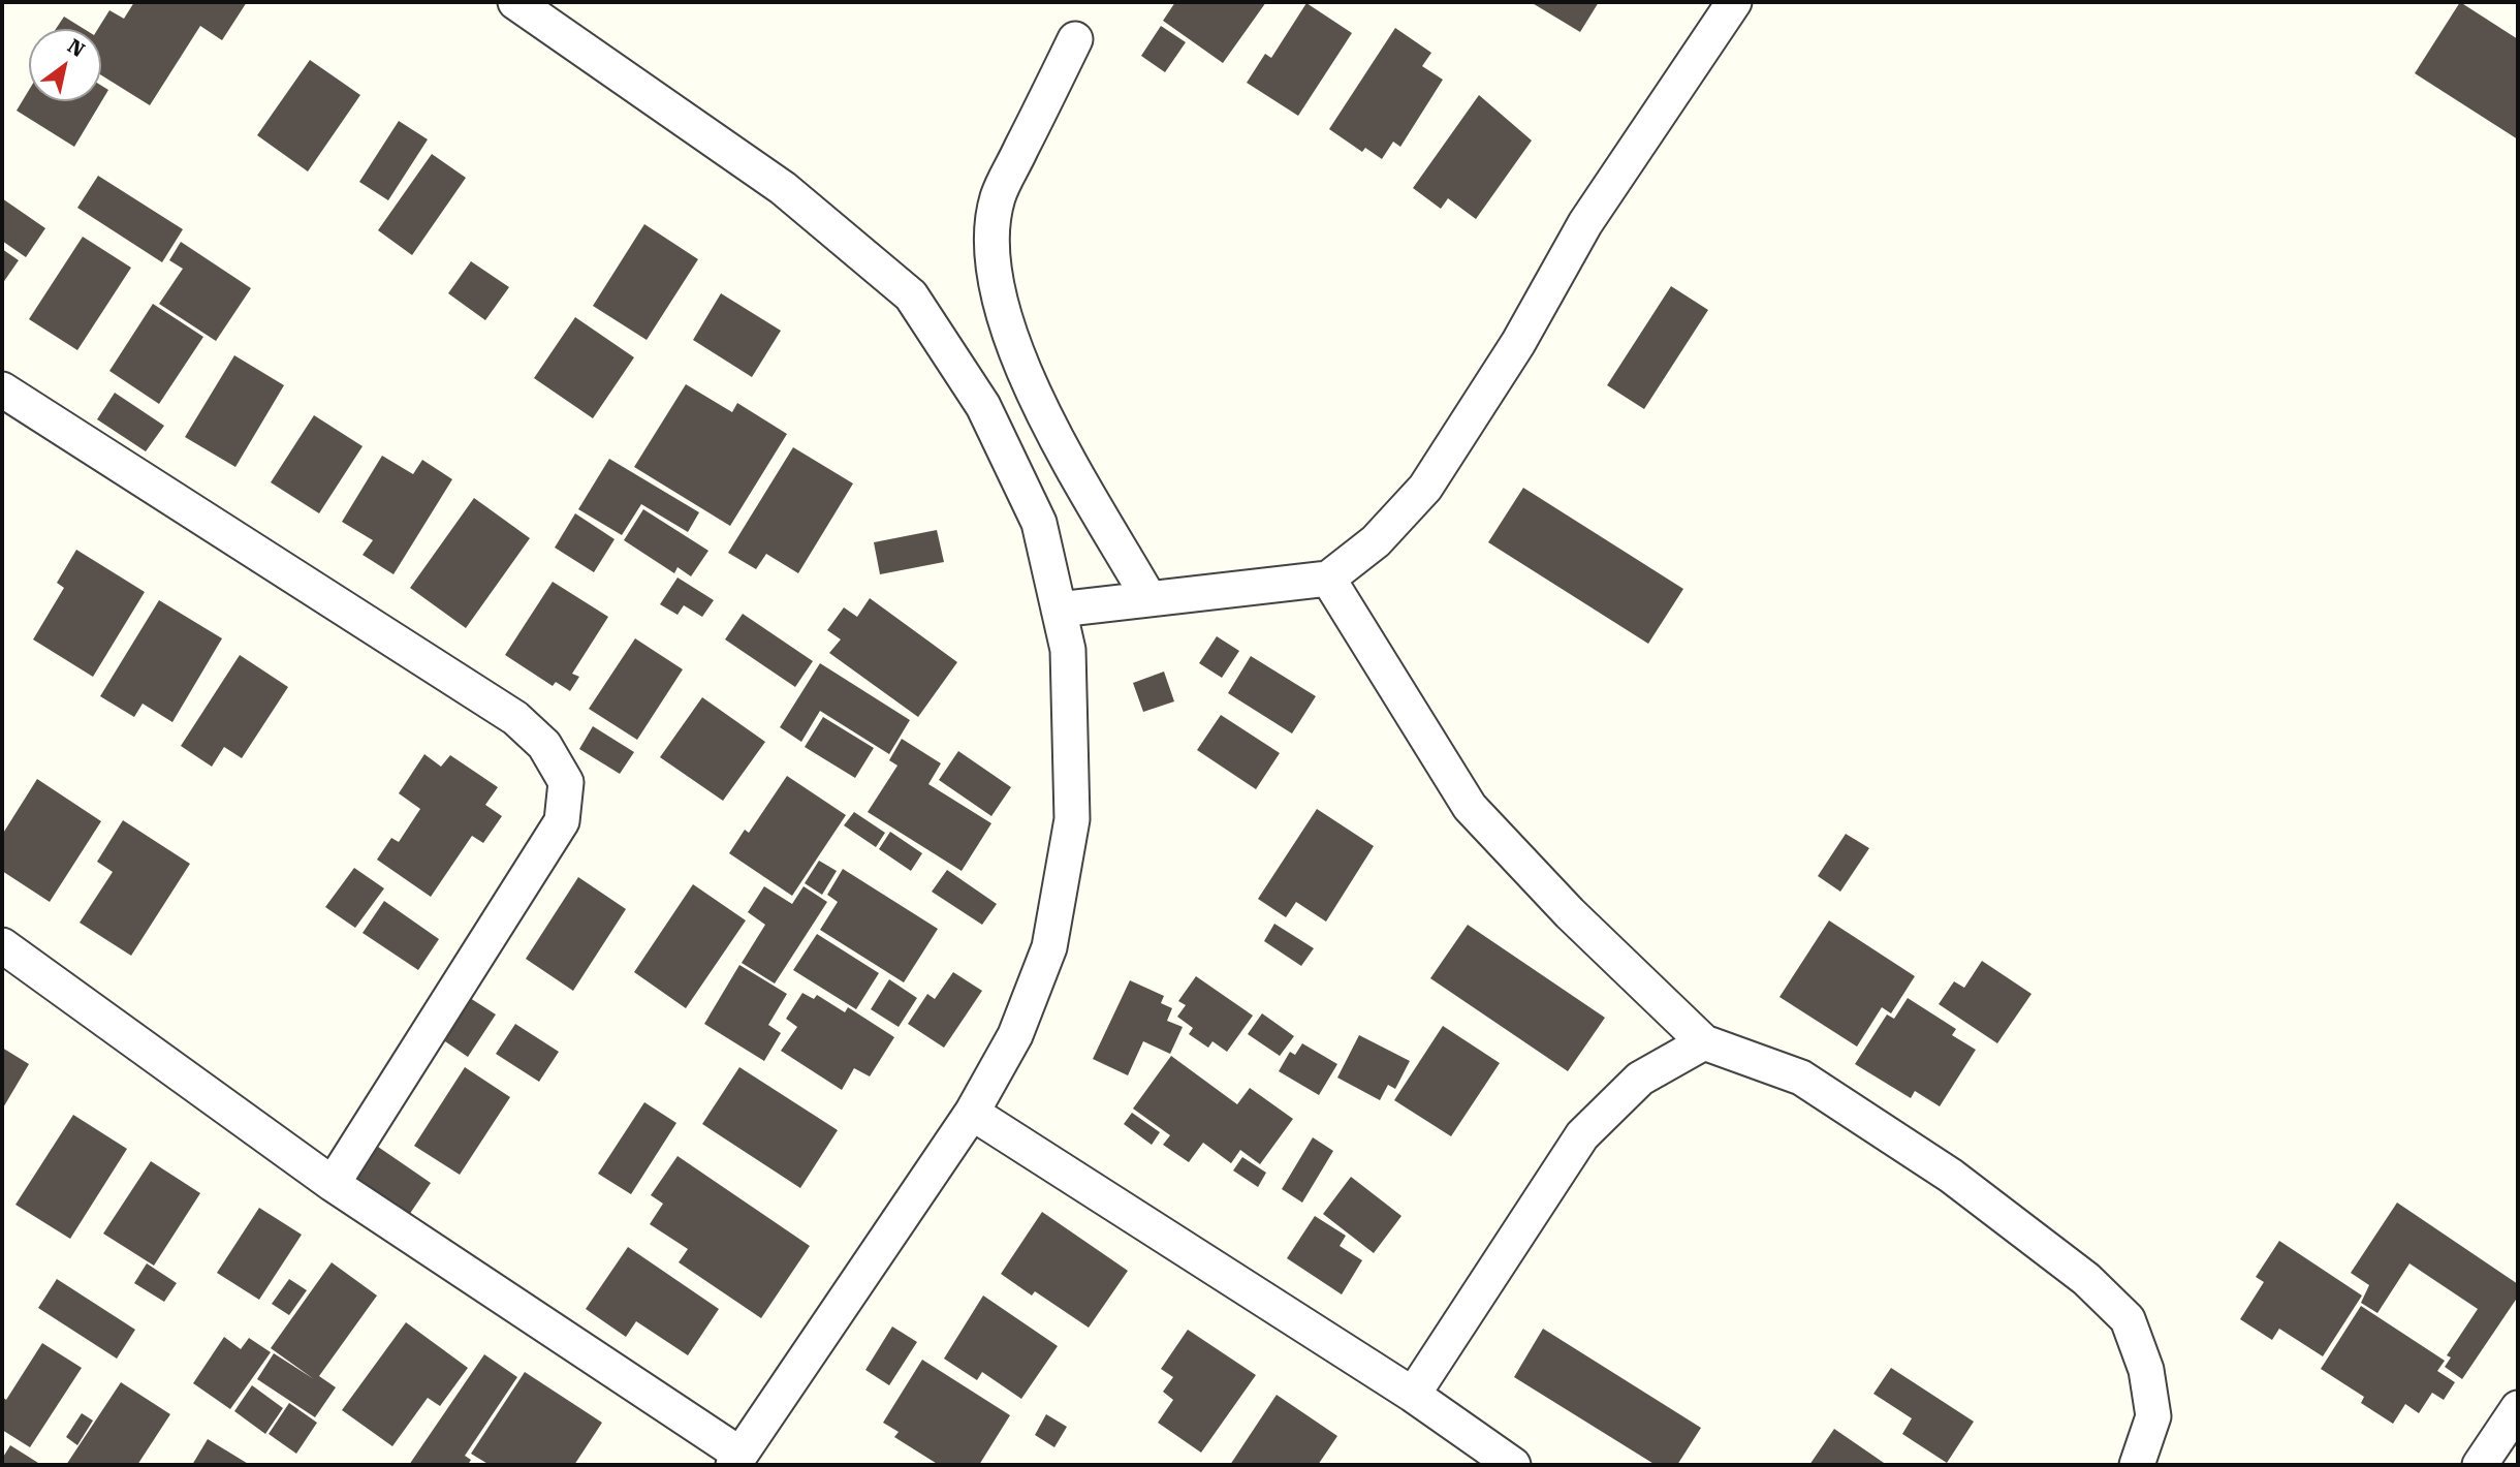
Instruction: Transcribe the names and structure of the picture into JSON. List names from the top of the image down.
{
  "north": "top right"
}
